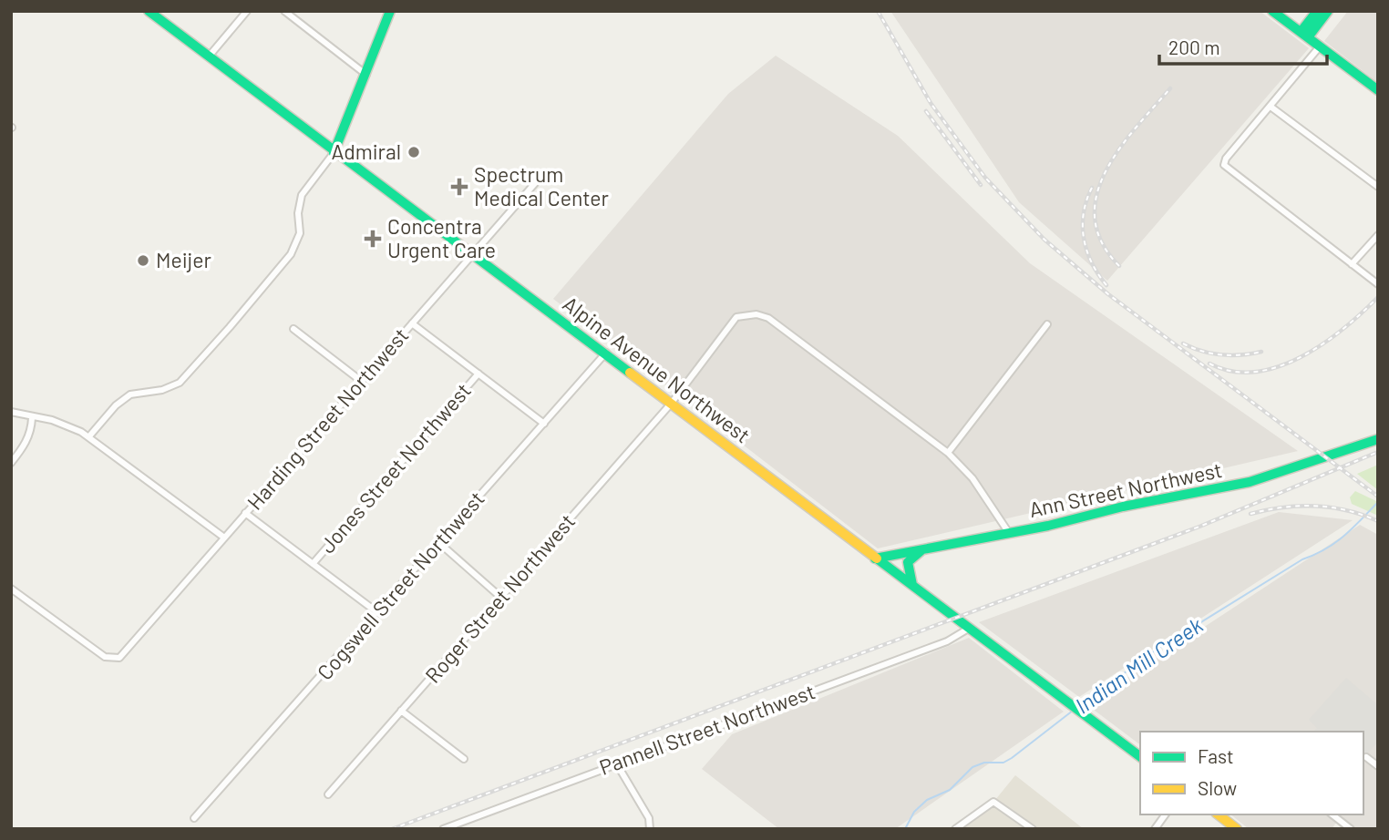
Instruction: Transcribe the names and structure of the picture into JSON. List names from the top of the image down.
{
  "streets": {
    "main road": ["Alpine Avenue Northwest", "Ann Street Northwest"],
    "street": [
      "Harding Street Northwest",
      "Jones Street Northwest",
      "Cogswell Street Northwest",
      "Roger Street Northwest",
      "Pannell Street Northwest"
    ]
  },
  "crossings": [
    ["Alpine Avenue Northwest", "Harding Street Northwest"],
    ["Alpine Avenue Northwest", "Ann Street Northwest"],
    ["Alpine Avenue Northwest", "Cogswell Street Northwest"],
    ["Alpine Avenue Northwest", "Roger Street Northwest"],
    ["Alpine Avenue Northwest", "Pannell Street Northwest"],
    ["Ann Street Northwest", "Roger Street Northwest"]
  ],
  "water": ["Indian Mill Creek"],
  "places": {
    "other": ["Admiral", "Meijer"],
    "health": ["Spectrum Medical Center", "Concentra Urgent Care"]
  },
  "legend": ["Fast", "Slow"],
  "scale_bar": "200 m"
}
